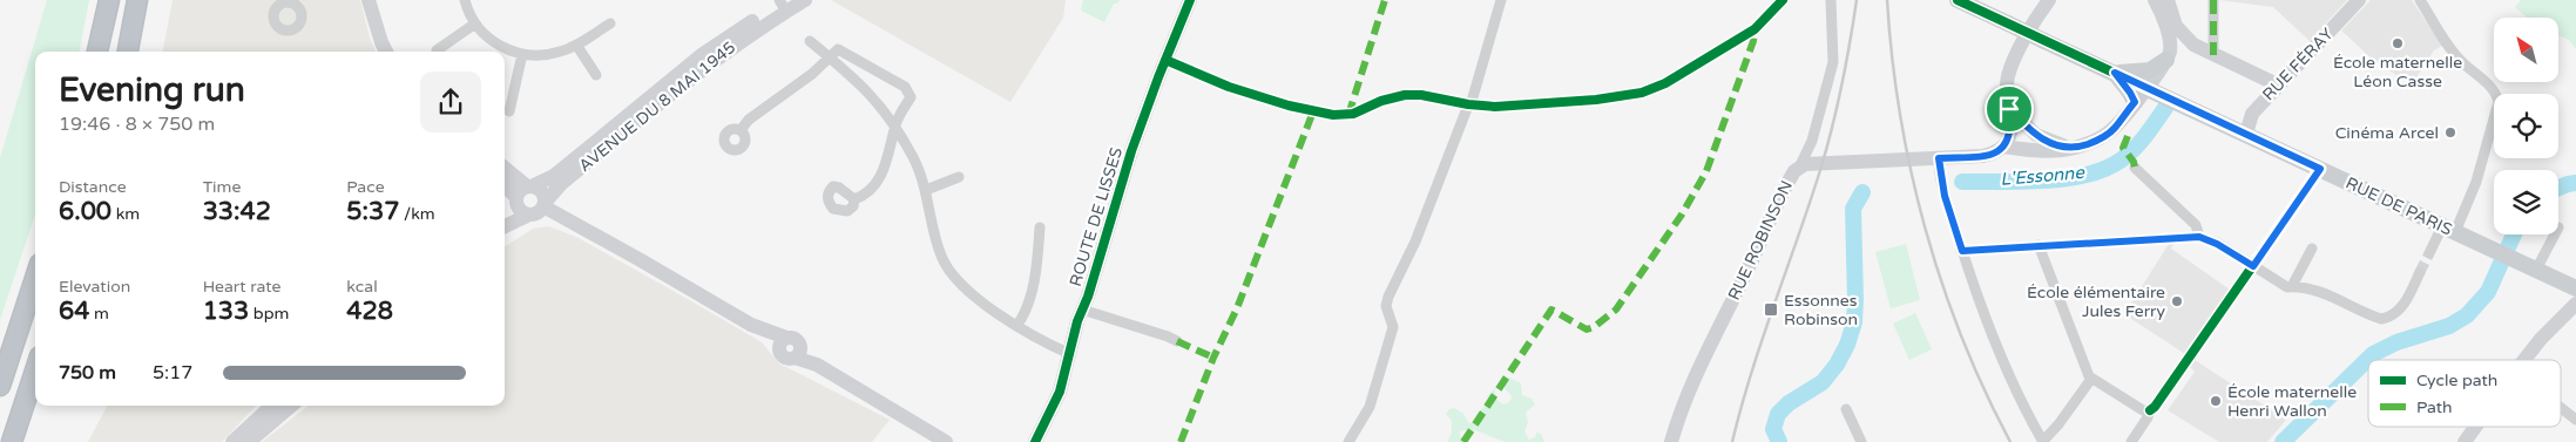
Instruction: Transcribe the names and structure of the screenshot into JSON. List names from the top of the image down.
{
  "streets": {
    "main road": ["RUE DE PARIS"],
    "street": [
      "RUE FÉRAY",
      "AVENUE DU 8 MAI 1945",
      "ROUTE DE LISSES",
      "RUE ROBINSON"
    ]
  },
  "crossings": [
    ["RUE FÉRAY", "RUE DE PARIS"],
    ["RUE DE PARIS", "RUE ROBINSON"]
  ],
  "water": ["L'Essonne"],
  "places": {
    "other": [
      "École maternelle Léon Casse",
      "Cinéma Arcel",
      "École élémentaire Jules Ferry",
      "École maternelle Henri Wallon"
    ],
    "transit": ["Essonnes Robinson"]
  },
  "legend": ["Cycle path", "Path"],
  "north": "top left",
  "page": {
    "heading": ["Evening run", "19:46 · 8 × 750 m"],
    "stats": [
      ["Distance", "6.00 km"],
      ["Time", "33:42"],
      ["Pace", "5:37 /km"],
      ["Elevation", "64 m"],
      ["Heart rate", "133 bpm"],
      ["kcal", "428"]
    ],
    "list": [
      {
        "name": "750 m",
        "note": "5:17"
      }
    ]
  }
}
